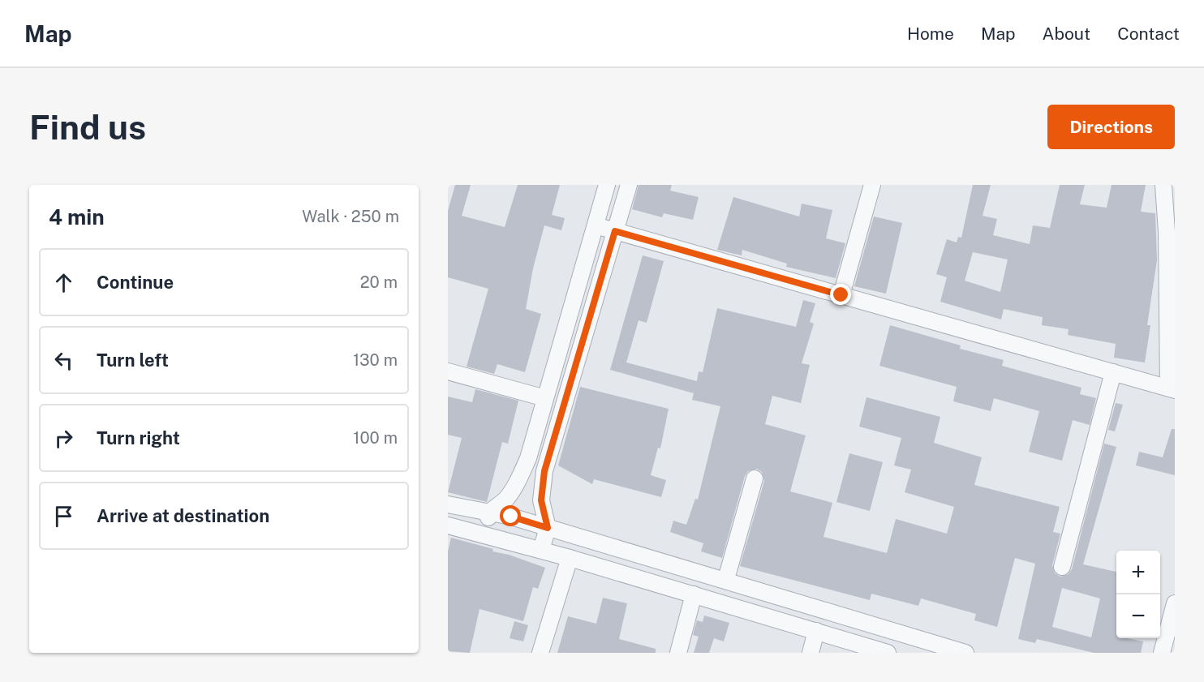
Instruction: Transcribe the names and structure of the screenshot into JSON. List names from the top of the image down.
{
  "page": {
    "header": "Map",
    "nav": [
      "Home",
      "Map",
      "About",
      "Contact"
    ],
    "buttons": "Directions",
    "title": "Find us",
    "heading": ["4 min", "Walk · 250 m"],
    "list": [
      ["Continue", "20 m"],
      ["Turn left", "130 m"],
      ["Turn right", "100 m"],
      "Arrive at destination"
    ],
    "map_buttons": ["+", "−"]
  }
}
